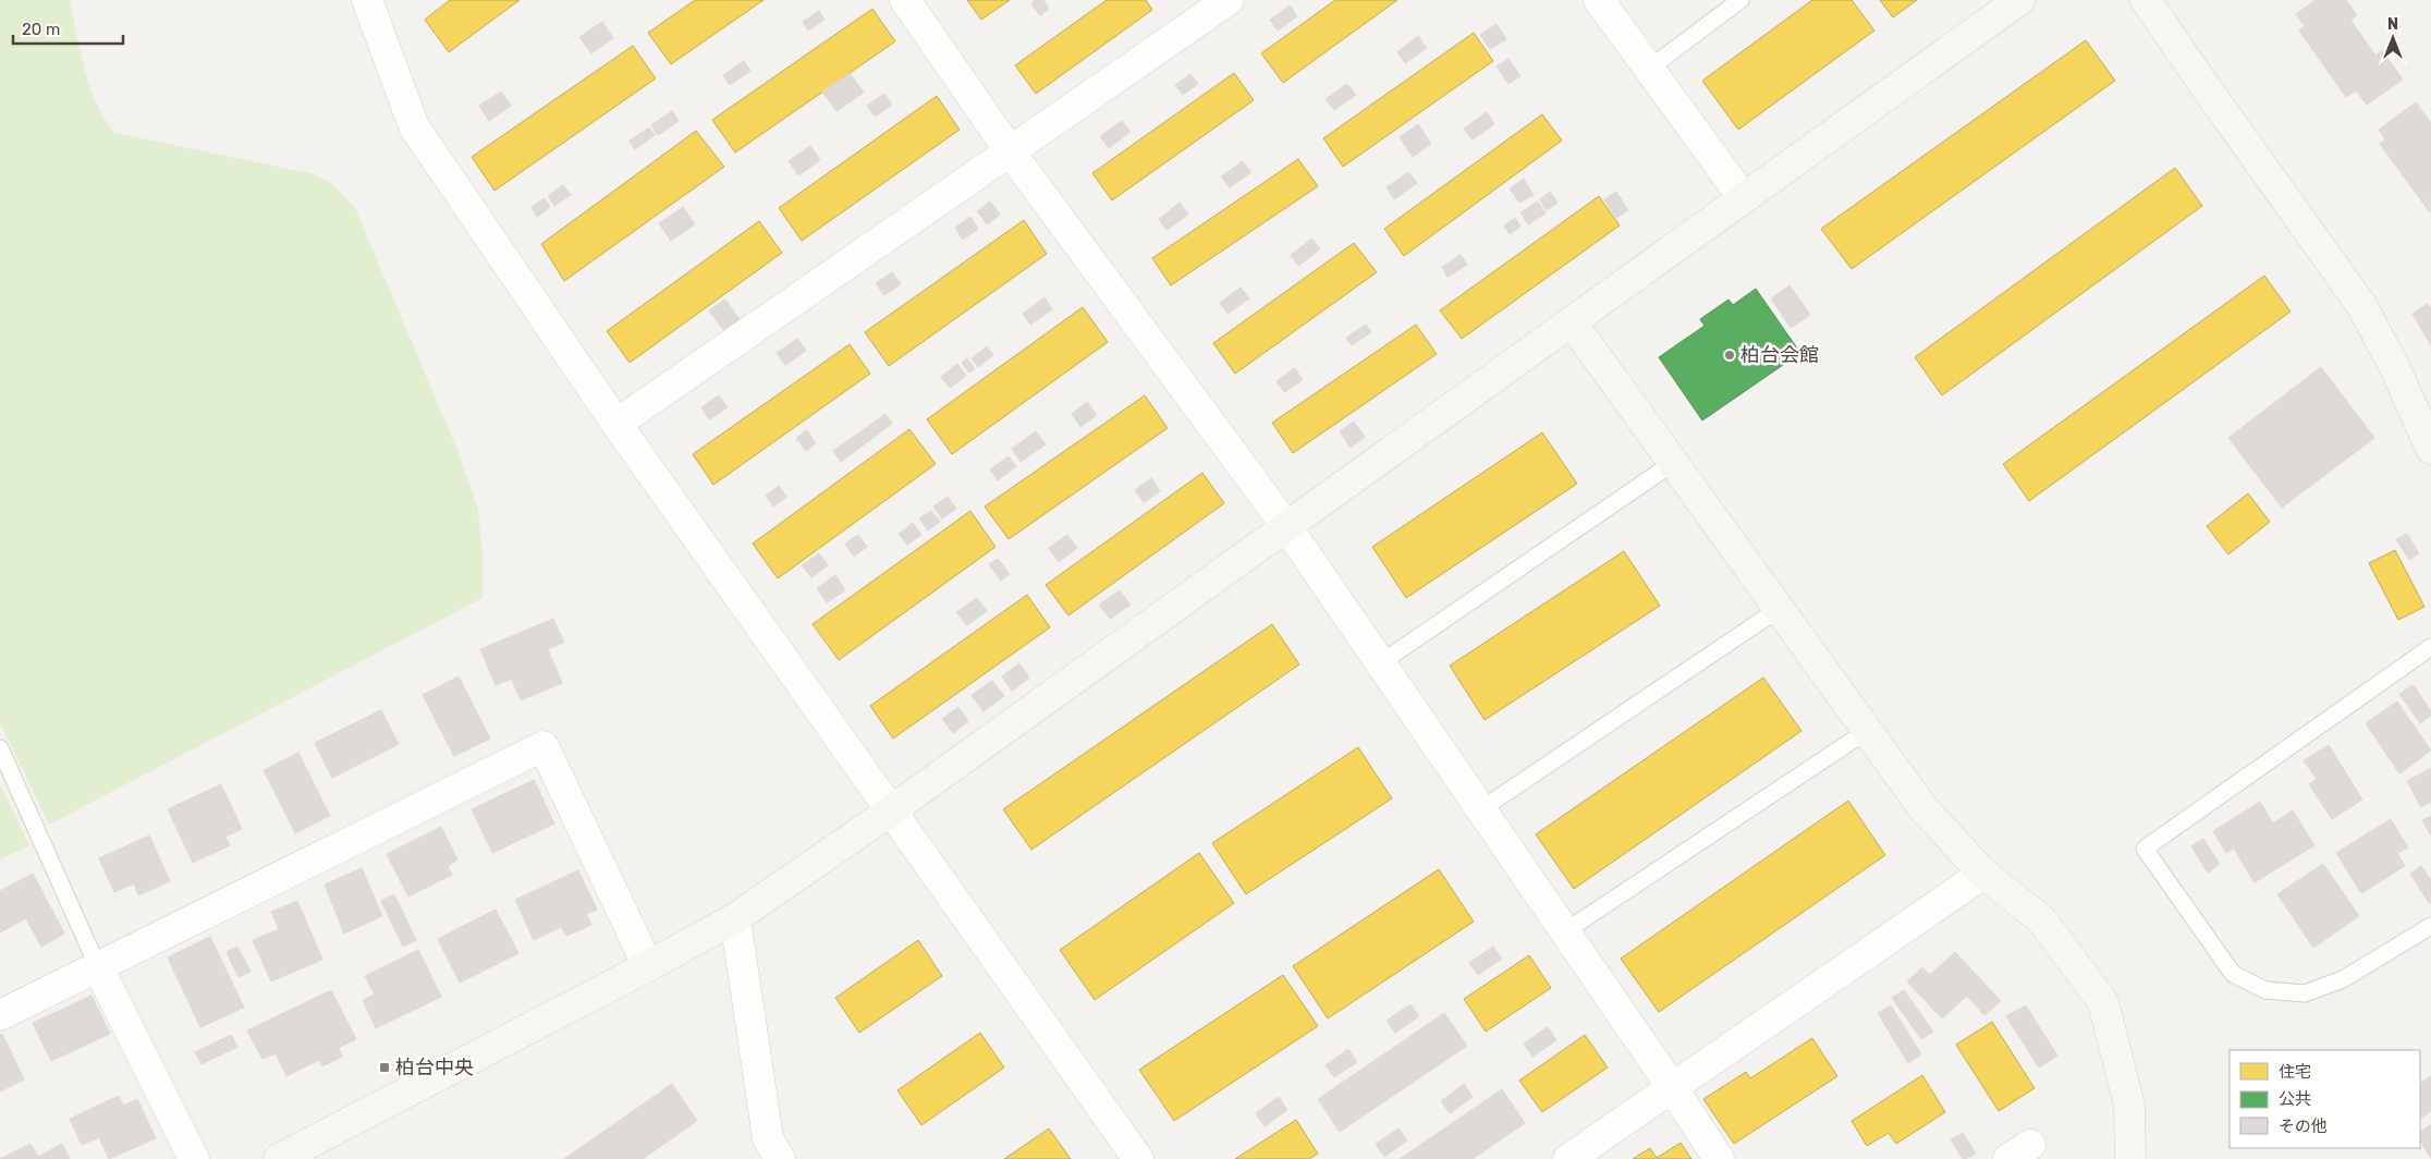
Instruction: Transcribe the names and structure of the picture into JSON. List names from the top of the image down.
{
  "places": {
    "other": ["柏台会館"],
    "transit": ["柏台中央"]
  },
  "legend": ["住宅", "公共", "その他"],
  "scale_bar": "20 m",
  "north": "top"
}
